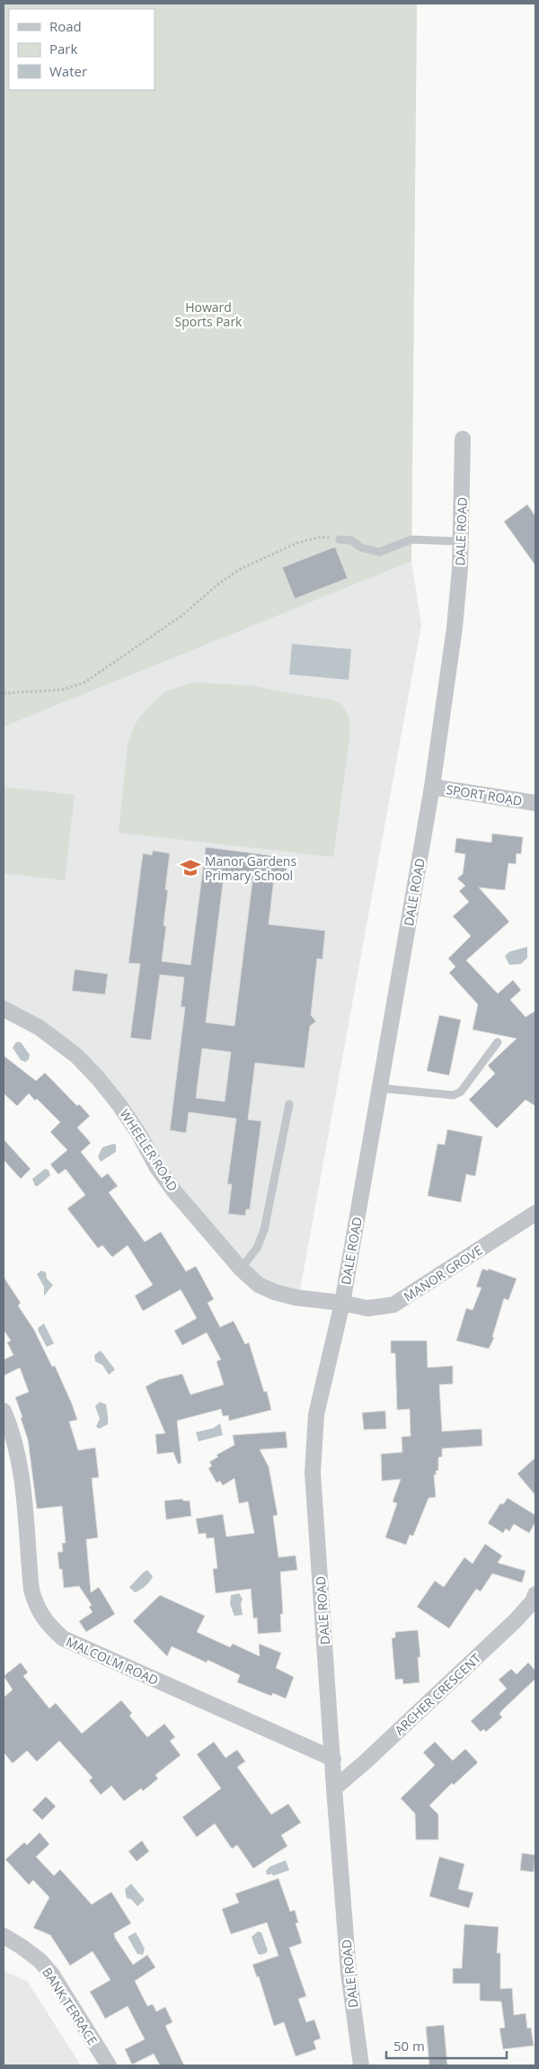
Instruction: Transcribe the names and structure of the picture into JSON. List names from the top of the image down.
{
  "streets": {
    "street": [
      "DALE ROAD",
      "SPORT ROAD",
      "WHEELER ROAD",
      "MANOR GROVE",
      "MALCOLM ROAD",
      "ARCHER CRESCENT",
      "BANK TERRACE"
    ]
  },
  "crossings": [
    ["DALE ROAD", "SPORT ROAD"],
    ["DALE ROAD", "WHEELER ROAD"],
    ["DALE ROAD", "MANOR GROVE"],
    ["DALE ROAD", "MALCOLM ROAD"],
    ["DALE ROAD", "ARCHER CRESCENT"],
    ["WHEELER ROAD", "MANOR GROVE"]
  ],
  "parks": ["Howard Sports Park"],
  "places": {
    "school or university": ["Manor Gardens Primary School"]
  },
  "legend": ["Road", "Park", "Water"],
  "scale_bar": "50 m"
}
